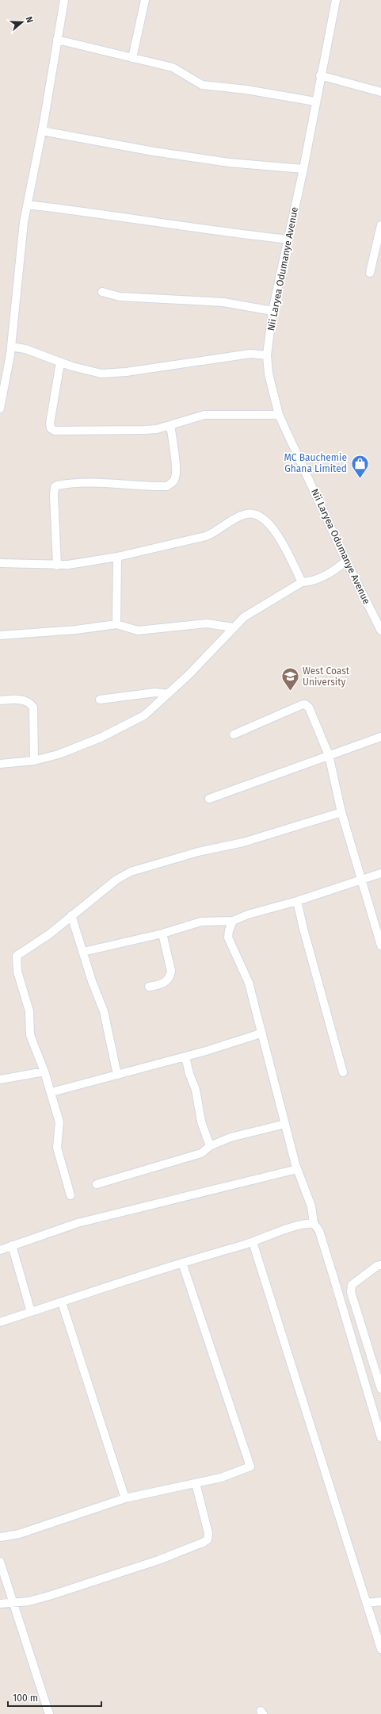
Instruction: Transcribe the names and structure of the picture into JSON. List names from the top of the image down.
{
  "streets": {
    "street": ["Nii Laryea Odumanye Avenue"]
  },
  "places": {
    "shop": ["MC Bauchemie Ghana Limited"],
    "school or university": ["West Coast University"]
  },
  "scale_bar": "100 m",
  "north": "right"
}
